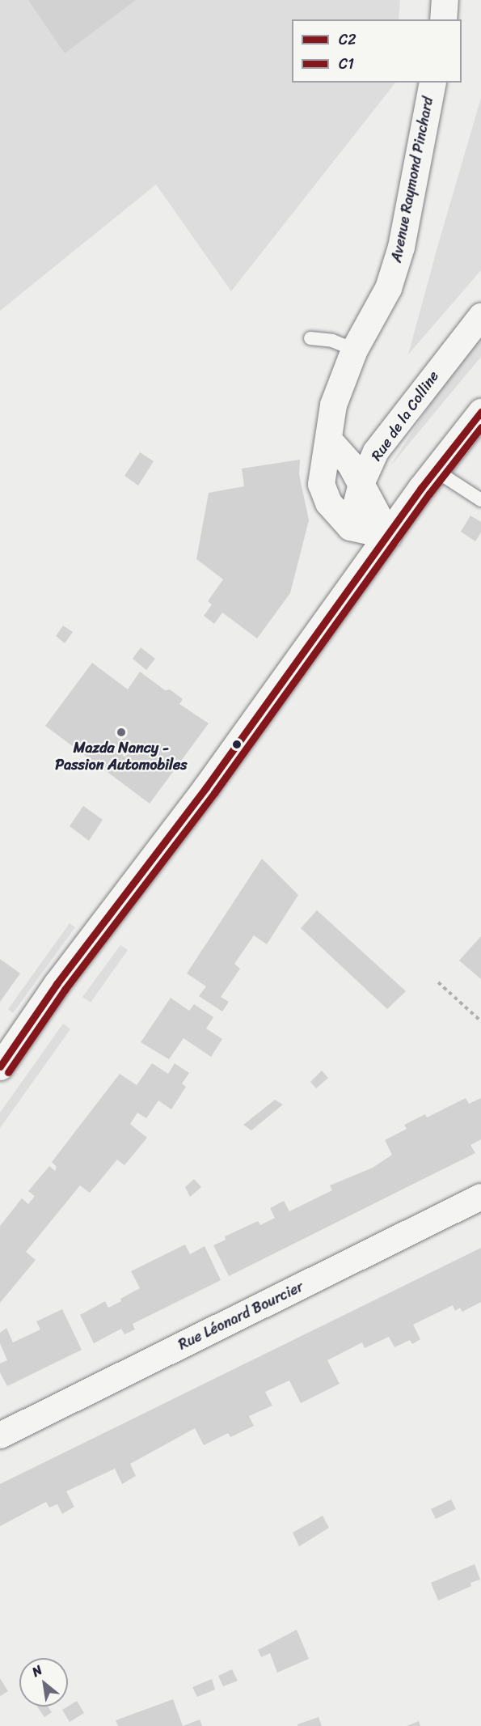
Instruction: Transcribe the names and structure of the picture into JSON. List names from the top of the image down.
{
  "streets": {
    "main road": ["Avenue Raymond Pinchard"],
    "street": ["Rue de la Colline", "Rue Léonard Bourcier"]
  },
  "crossings": [
    ["Avenue Raymond Pinchard", "Rue de la Colline"]
  ],
  "places": ["Mazda Nancy - Passion Automobiles"],
  "lines": ["transit line C2", "transit line C1"],
  "legend": ["C2", "C1"],
  "north": "top left"
}
